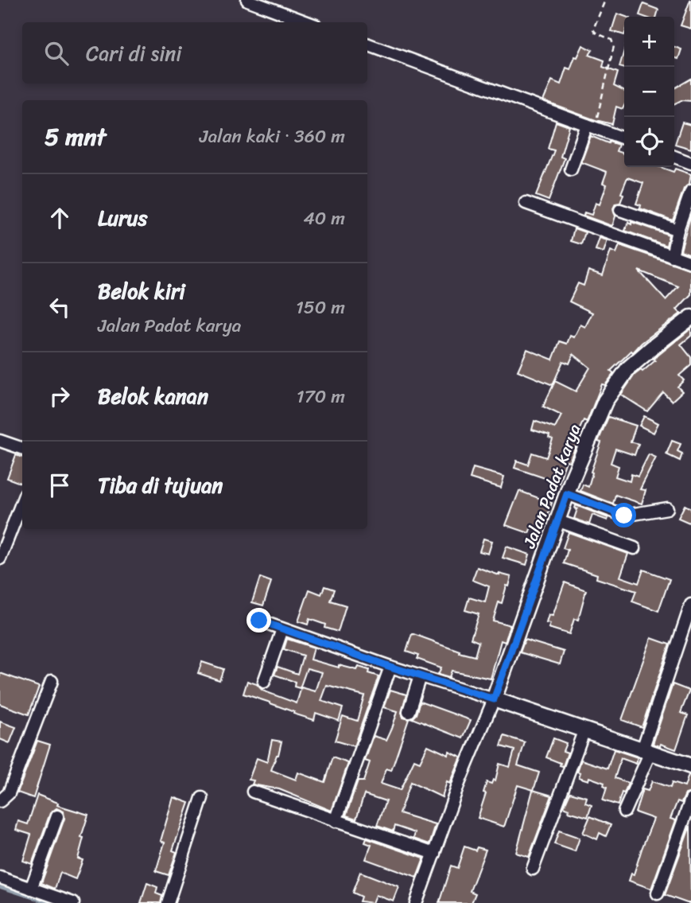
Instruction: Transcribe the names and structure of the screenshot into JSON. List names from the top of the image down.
{
  "streets": {
    "main road": ["Jalan Padat karya"]
  },
  "page": {
    "map_buttons": ["+", "−"],
    "search": "Cari di sini",
    "heading": ["5 mnt", "Jalan kaki · 360 m"],
    "list": [
      ["Lurus", "40 m"],
      ["Belok kiri", "Jalan Padat karya", "150 m"],
      ["Belok kanan", "170 m"],
      "Tiba di tujuan"
    ]
  }
}
